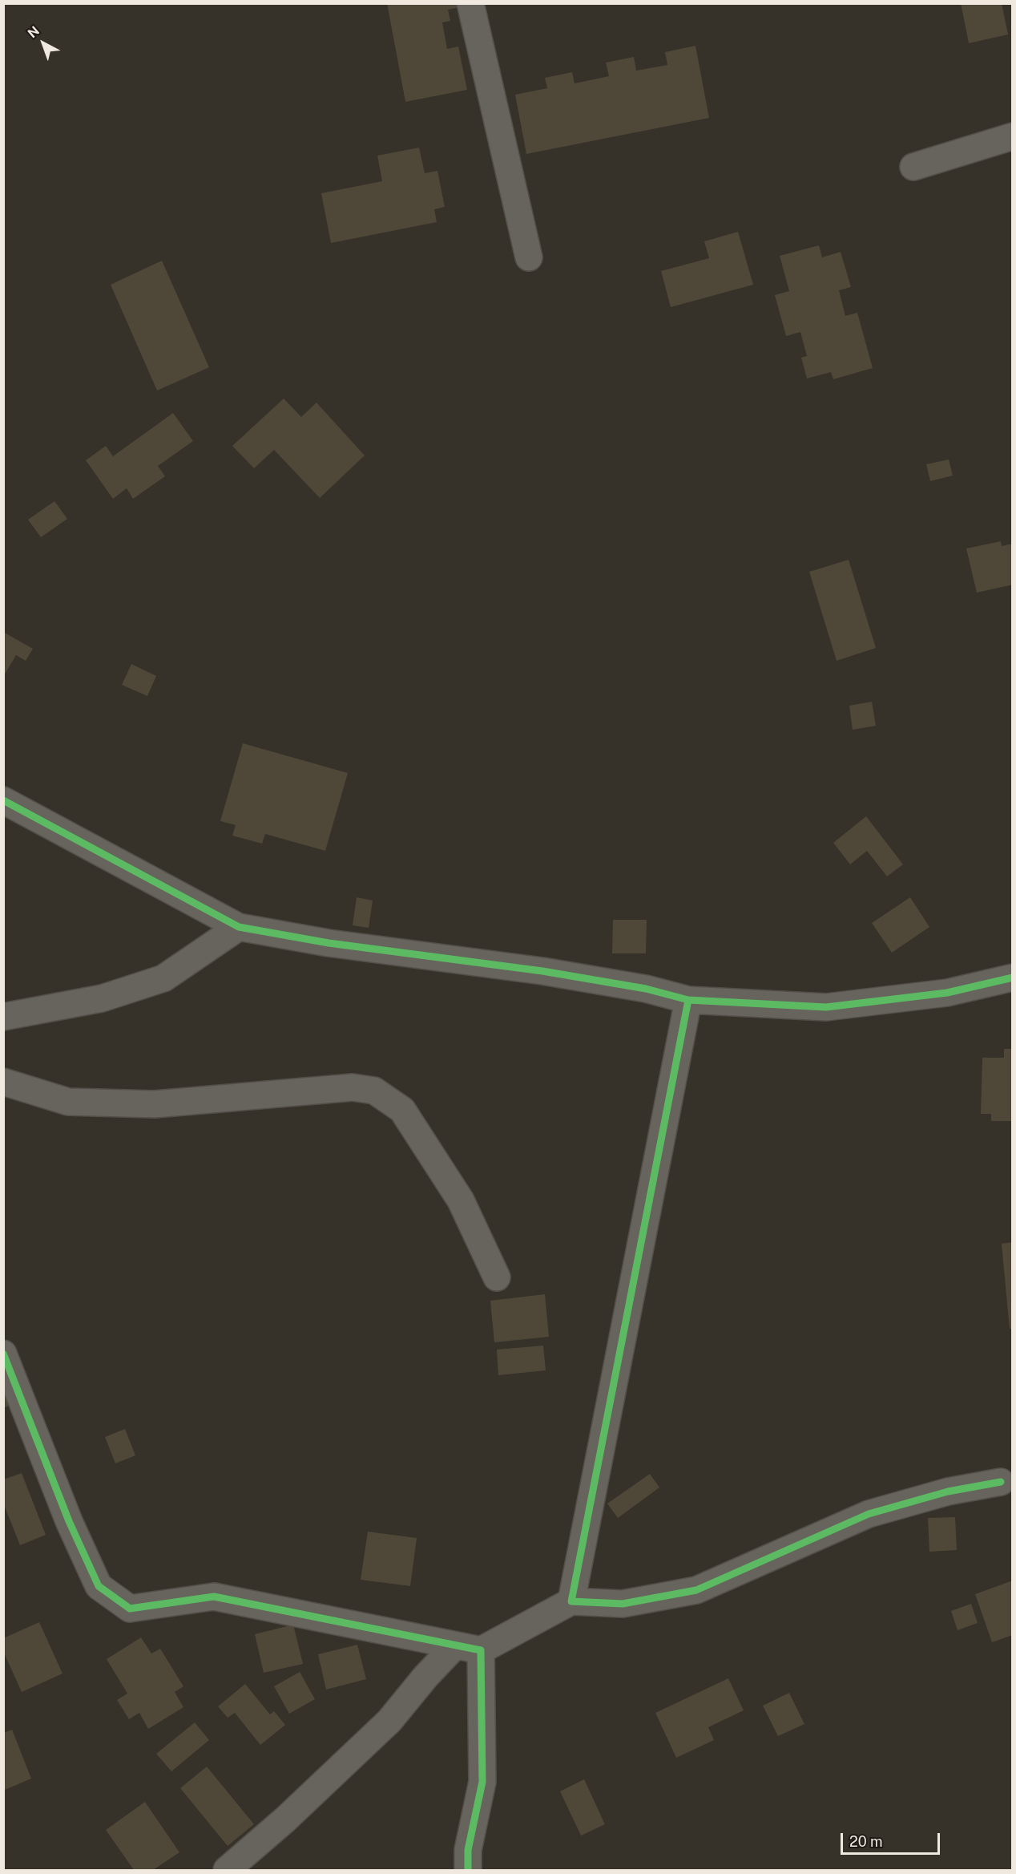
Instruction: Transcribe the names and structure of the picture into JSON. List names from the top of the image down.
{
  "scale_bar": "20 m",
  "north": "top left"
}
